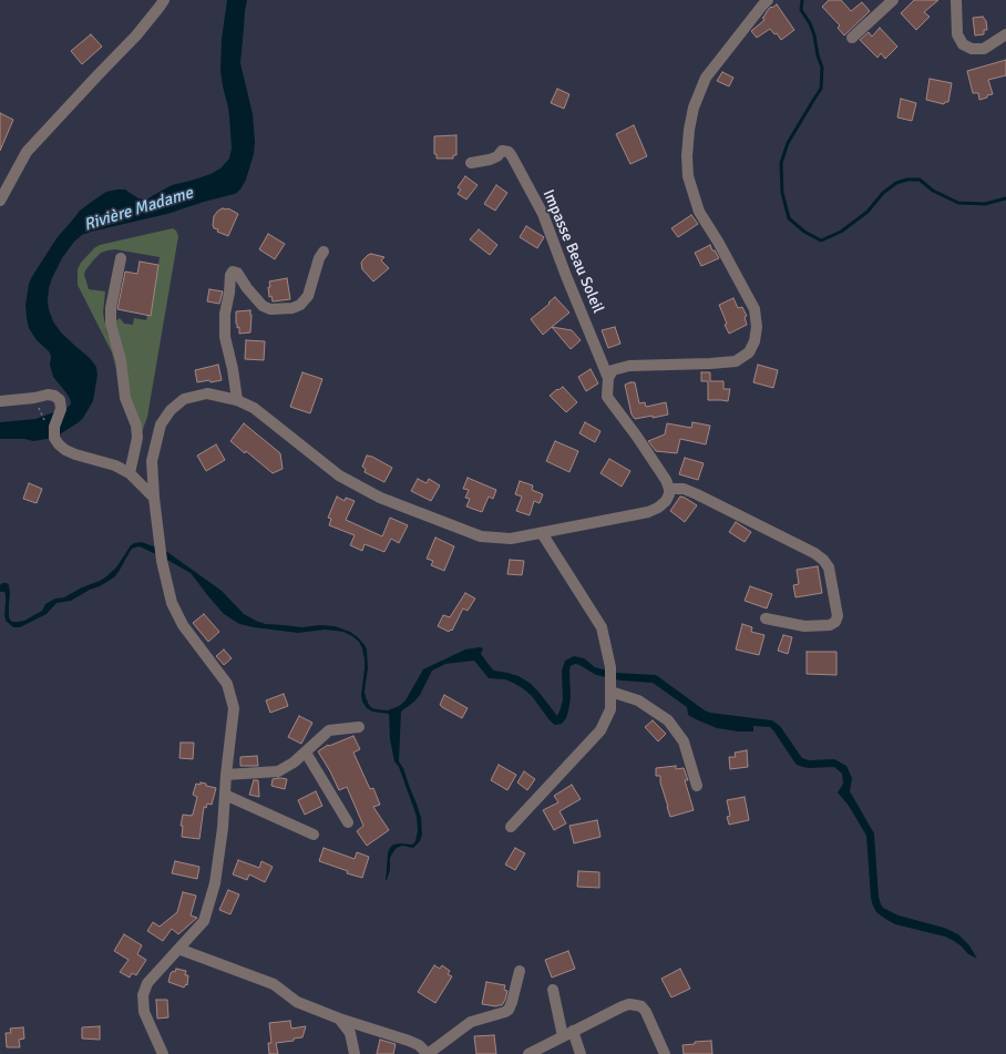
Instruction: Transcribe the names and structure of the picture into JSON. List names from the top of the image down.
{
  "streets": {
    "street": ["Impasse Beau Soleil"]
  },
  "water": ["Rivière Madame"]
}
